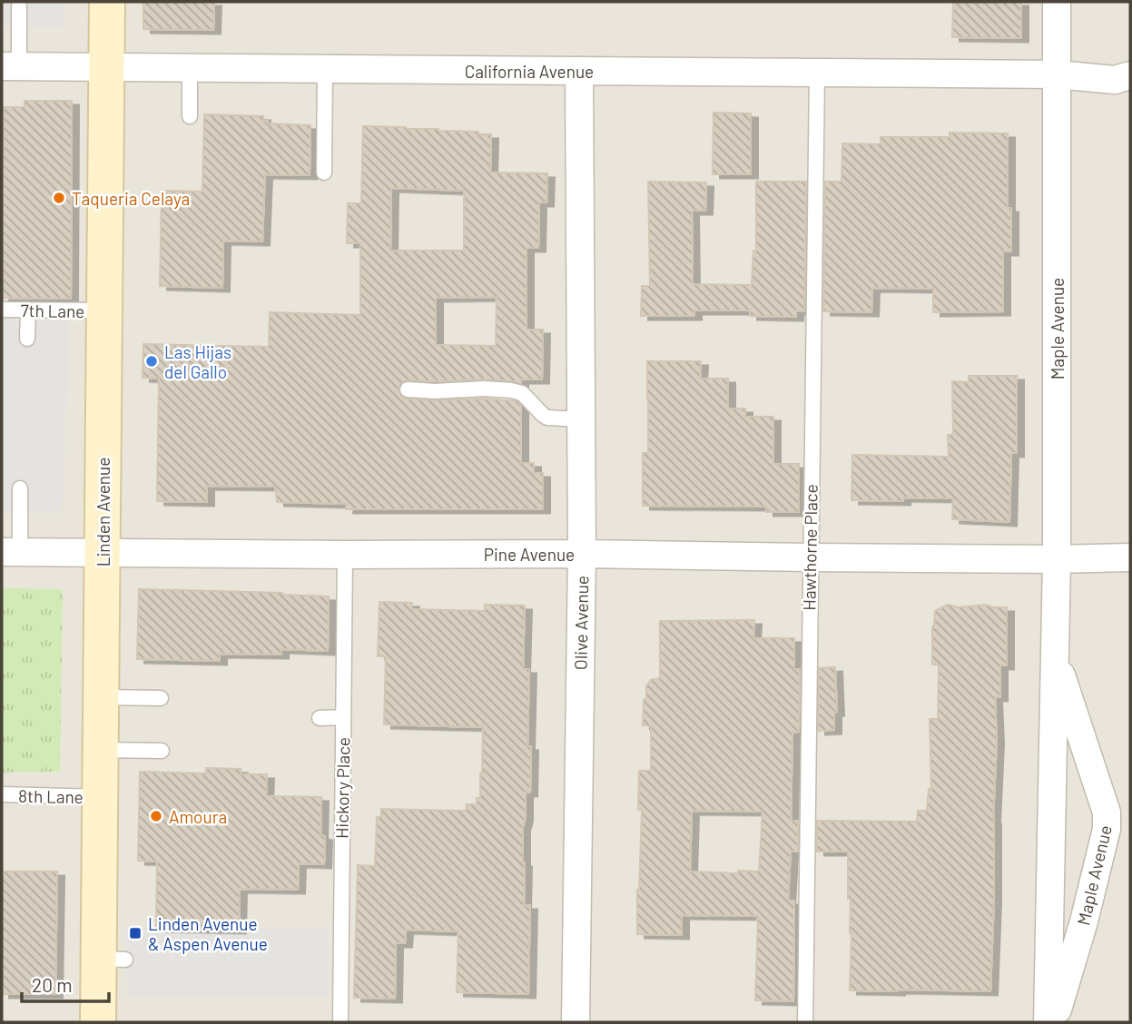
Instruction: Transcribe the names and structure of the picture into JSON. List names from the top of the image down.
{
  "streets": {
    "street": [
      "California Avenue",
      "Maple Avenue",
      "Linden Avenue",
      "Pine Avenue",
      "Olive Avenue"
    ],
    "lane": [
      "7th Lane",
      "Hawthorne Place",
      "Hickory Place",
      "8th Lane"
    ]
  },
  "crossings": [
    ["California Avenue", "Maple Avenue"],
    ["California Avenue", "Linden Avenue"],
    ["California Avenue", "Hawthorne Place"],
    ["California Avenue", "Olive Avenue"],
    ["7th Lane", "Linden Avenue"],
    ["Maple Avenue", "Pine Avenue"],
    ["Linden Avenue", "Pine Avenue"],
    ["Linden Avenue", "8th Lane"],
    ["Hawthorne Place", "Pine Avenue"],
    ["Pine Avenue", "Olive Avenue"],
    ["Pine Avenue", "Hickory Place"]
  ],
  "places": {
    "other": ["Taqueria Celaya", "Las Hijas del Gallo", "Amoura"],
    "transit": ["Linden Avenue & Aspen Avenue"]
  },
  "scale_bar": "20 m"
}
